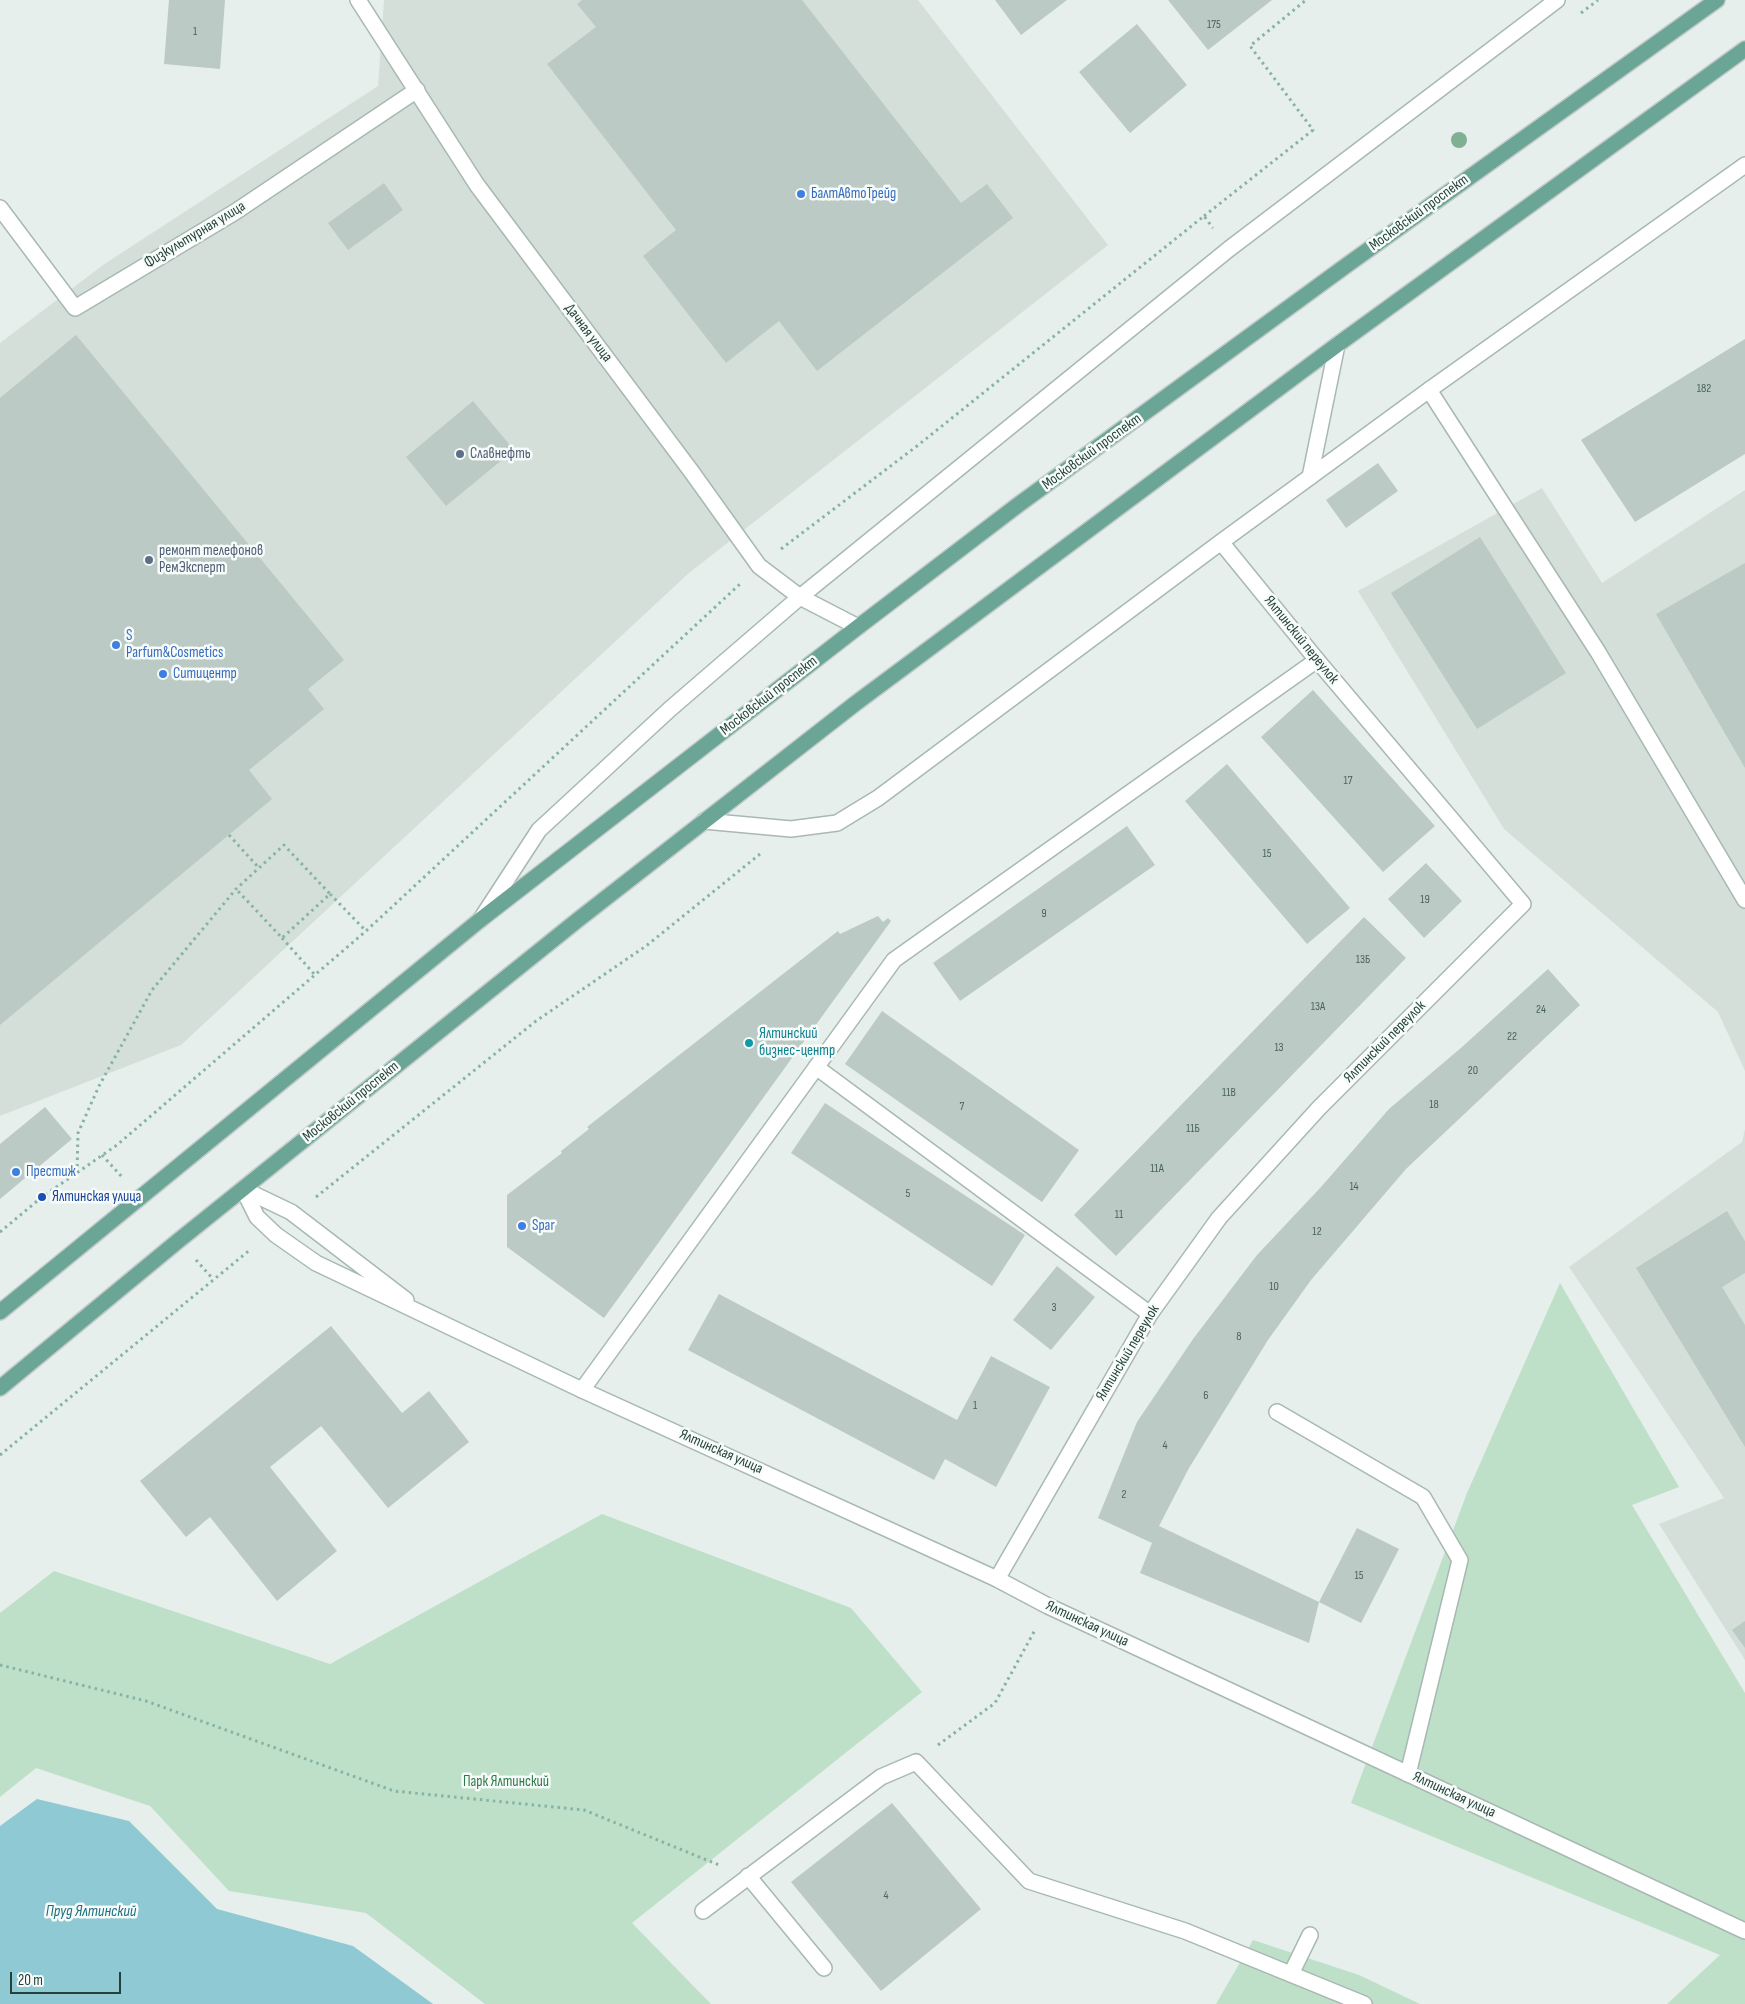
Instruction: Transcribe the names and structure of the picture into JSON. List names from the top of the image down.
{
  "streets": {
    "main road": ["Московский проспект"],
    "street": [
      "Физкультурная улица",
      "Дачная улица",
      "Ялтинский переулок",
      "Ялтинская улица"
    ]
  },
  "crossings": [
    ["Московский проспект", "Дачная улица"],
    ["Московский проспект", "Ялтинская улица"],
    ["Физкультурная улица", "Дачная улица"],
    ["Ялтинский переулок", "Ялтинская улица"]
  ],
  "water": ["Пруд Ялтинский"],
  "parks": ["Парк Ялтинский"],
  "places": [
    "БалтАвтоТрейд",
    "Славнефть",
    "ремонт телефонов РемЭксперт",
    "S Parfum&Cosmetics",
    "Ситицентр",
    "Ялтинский бизнес-центр",
    "Престиж",
    "Ялтинская улица",
    "Spar"
  ],
  "house_numbers": [
    "175",
    "1",
    "182",
    "17",
    "15",
    "19",
    "9",
    "13Б",
    "13А",
    "24",
    "22",
    "13",
    "20",
    "11В",
    "18",
    "7",
    "11Б",
    "11А",
    "14",
    "5",
    "11",
    "12",
    "10",
    "3",
    "8",
    "6",
    "1",
    "4",
    "2",
    "15",
    "4"
  ],
  "scale_bar": "20 m"
}
